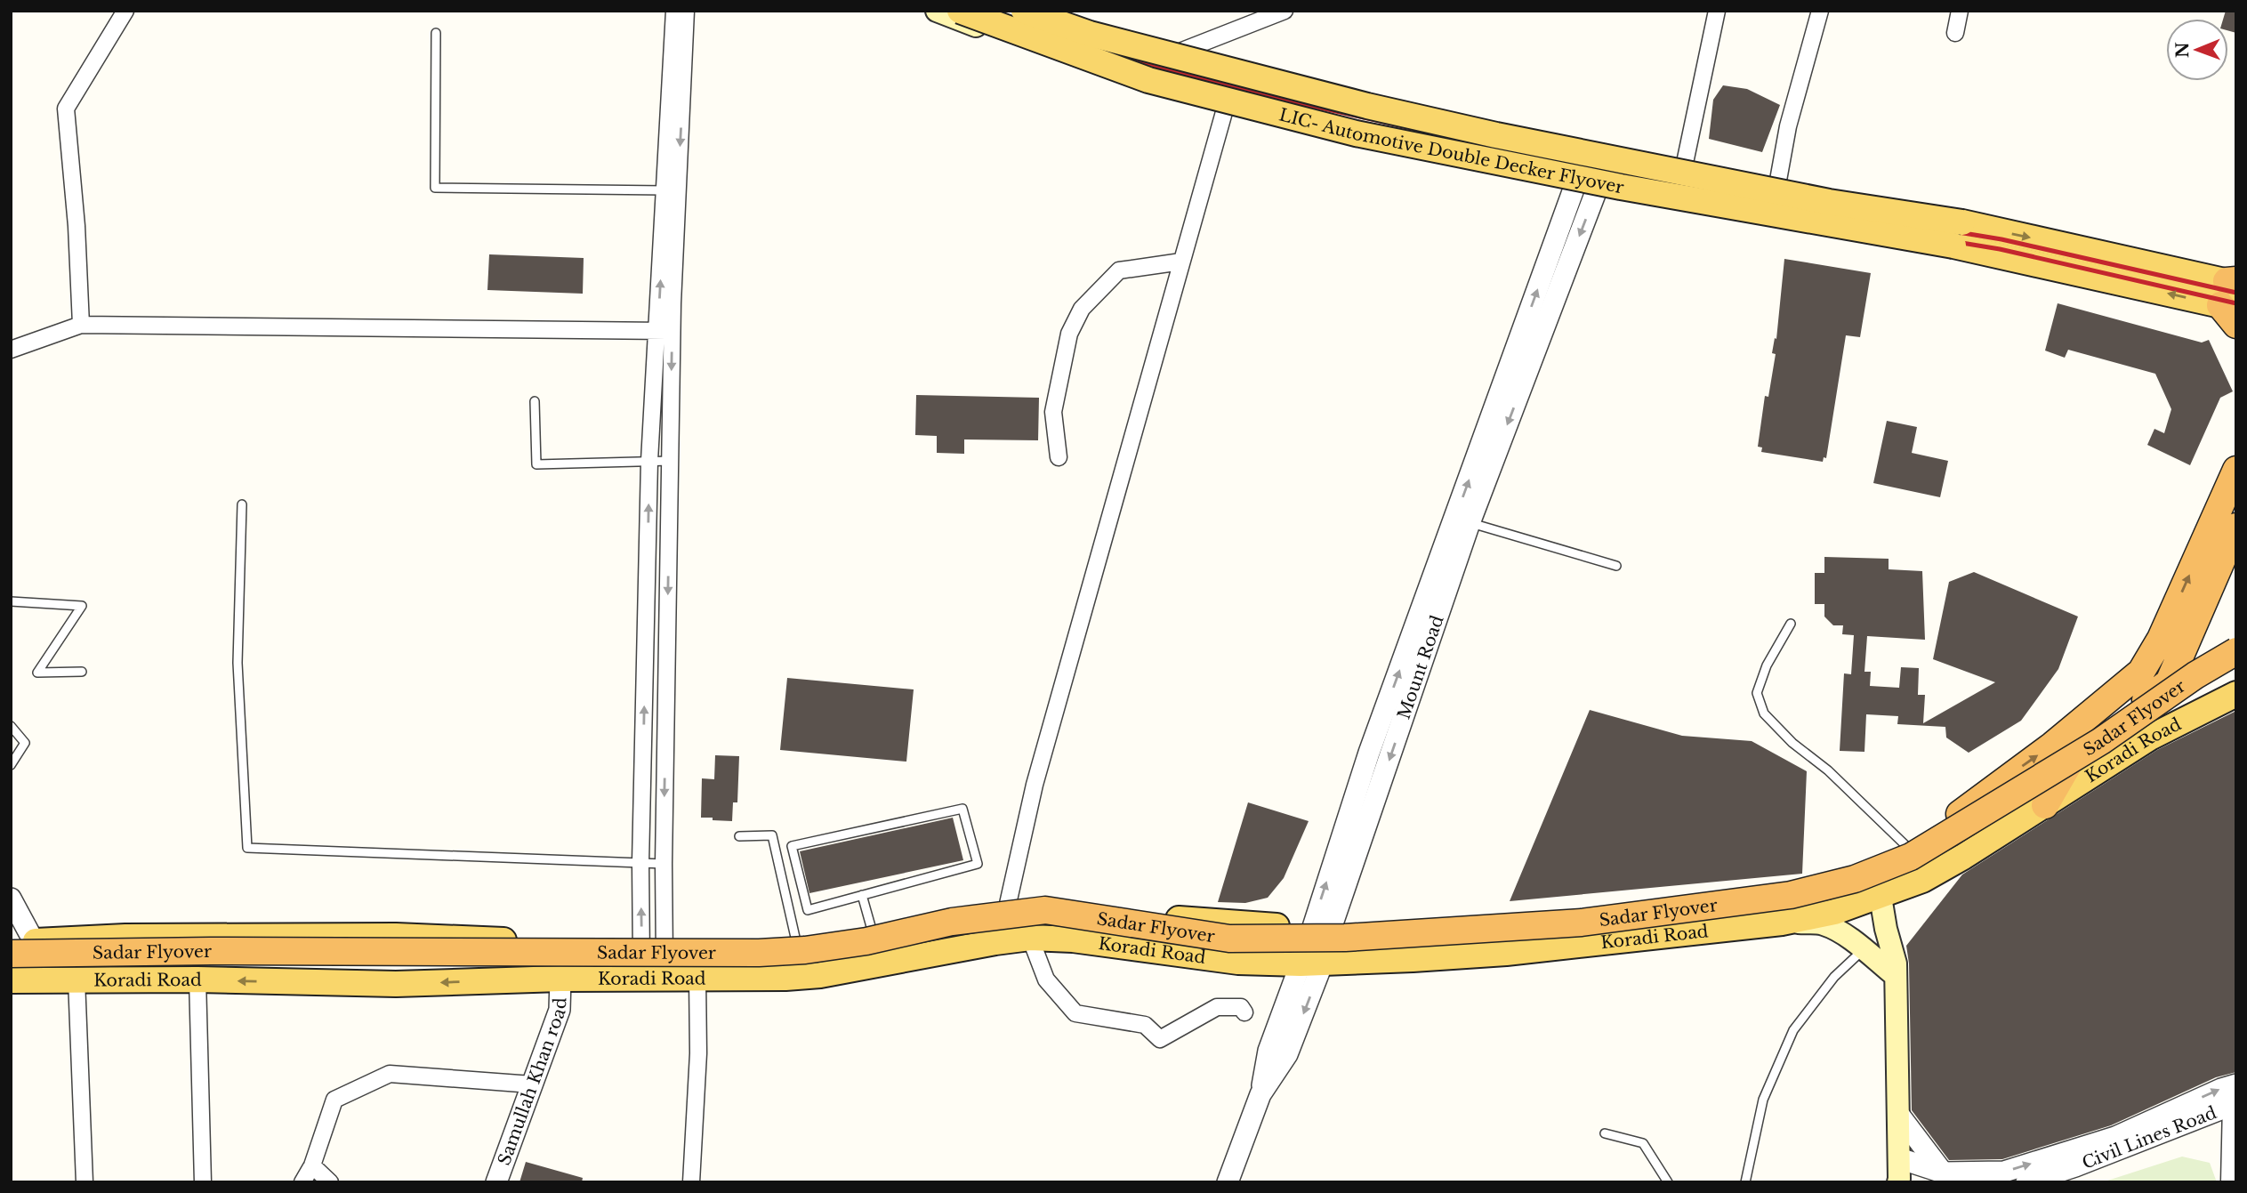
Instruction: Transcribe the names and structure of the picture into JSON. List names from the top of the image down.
{
  "streets": {
    "highway": ["Sadar Flyover"],
    "main road": ["LIC- Automotive Double Decker Flyover", "Koradi Road"],
    "street": ["Mount Road", "Samullah Khan road", "Civil Lines Road"]
  },
  "crossings": [
    ["Mount Road", "Koradi Road"],
    ["Sadar Flyover", "Koradi Road"],
    ["Koradi Road", "Samullah Khan road"]
  ],
  "north": "left"
}
